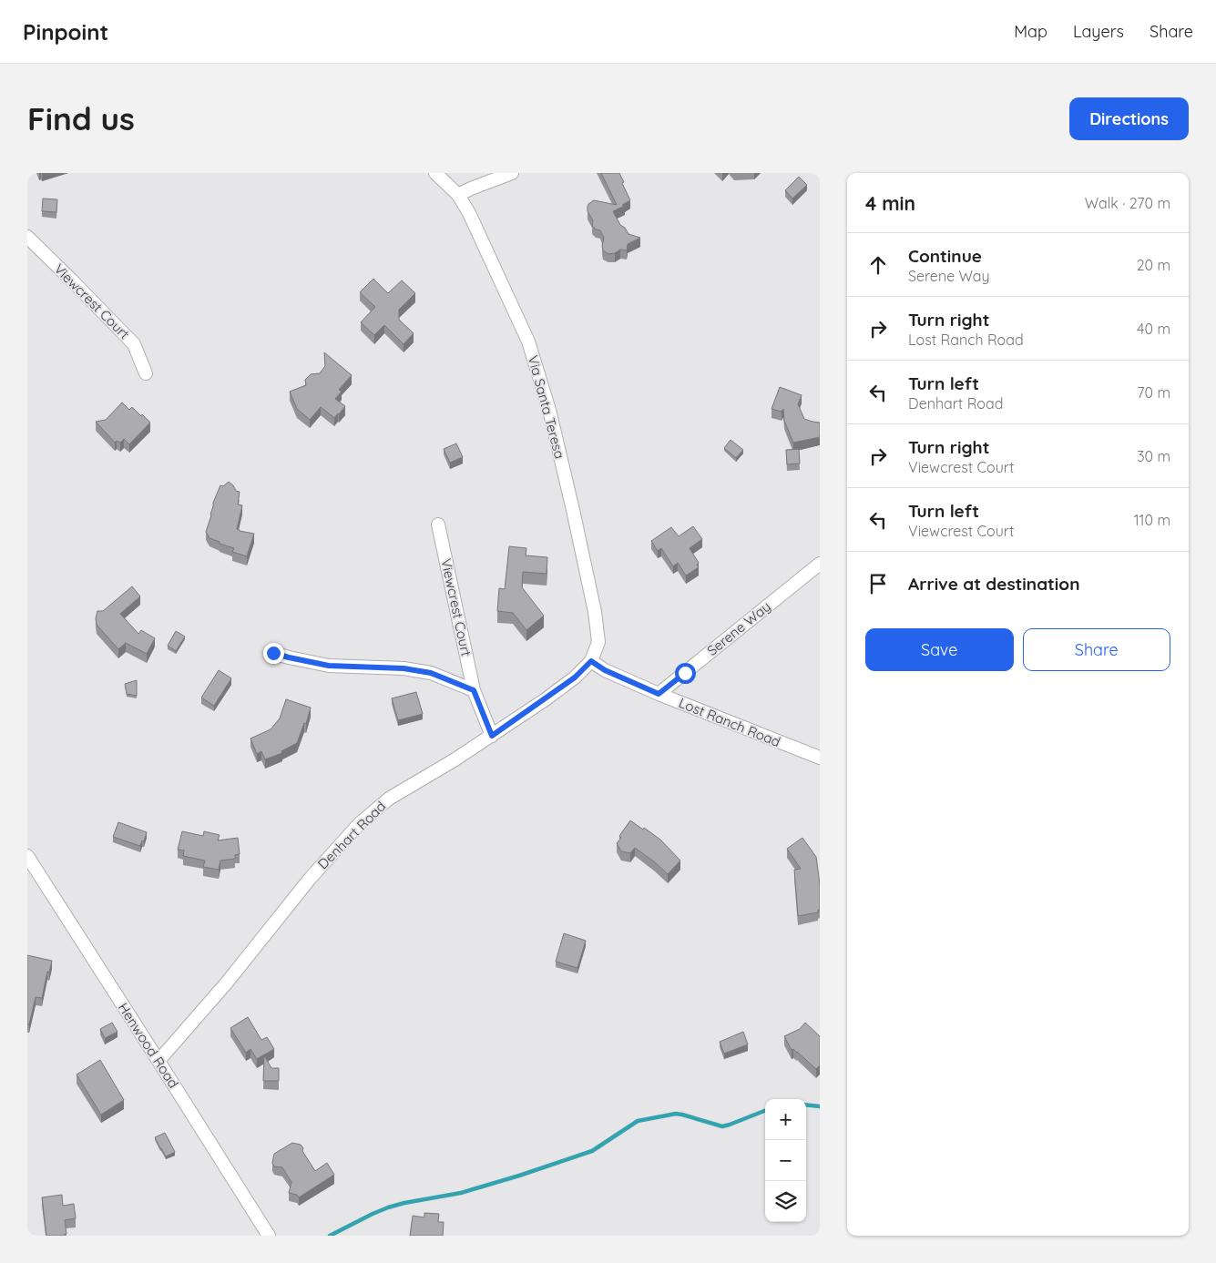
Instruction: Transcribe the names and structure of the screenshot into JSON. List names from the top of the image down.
{
  "streets": {
    "street": [
      "Viewcrest Court",
      "Via Santa Teresa",
      "Serene Way",
      "Lost Ranch Road",
      "Denhart Road",
      "Henwood Road"
    ]
  },
  "crossings": [
    ["Viewcrest Court", "Denhart Road"],
    ["Via Santa Teresa", "Lost Ranch Road"],
    ["Via Santa Teresa", "Denhart Road"],
    ["Serene Way", "Lost Ranch Road"],
    ["Lost Ranch Road", "Denhart Road"],
    ["Denhart Road", "Henwood Road"]
  ],
  "page": {
    "header": "Pinpoint",
    "nav": ["Map", "Layers", "Share"],
    "buttons": [
      "Directions",
      ["Save", "Share"]
    ],
    "title": "Find us",
    "heading": ["4 min", "Walk · 270 m"],
    "list": [
      ["Continue", "Serene Way", "20 m"],
      ["Turn right", "Lost Ranch Road", "40 m"],
      ["Turn left", "Denhart Road", "70 m"],
      ["Turn right", "Viewcrest Court", "30 m"],
      ["Turn left", "Viewcrest Court", "110 m"],
      "Arrive at destination"
    ],
    "map_buttons": ["+", "−"]
  }
}
